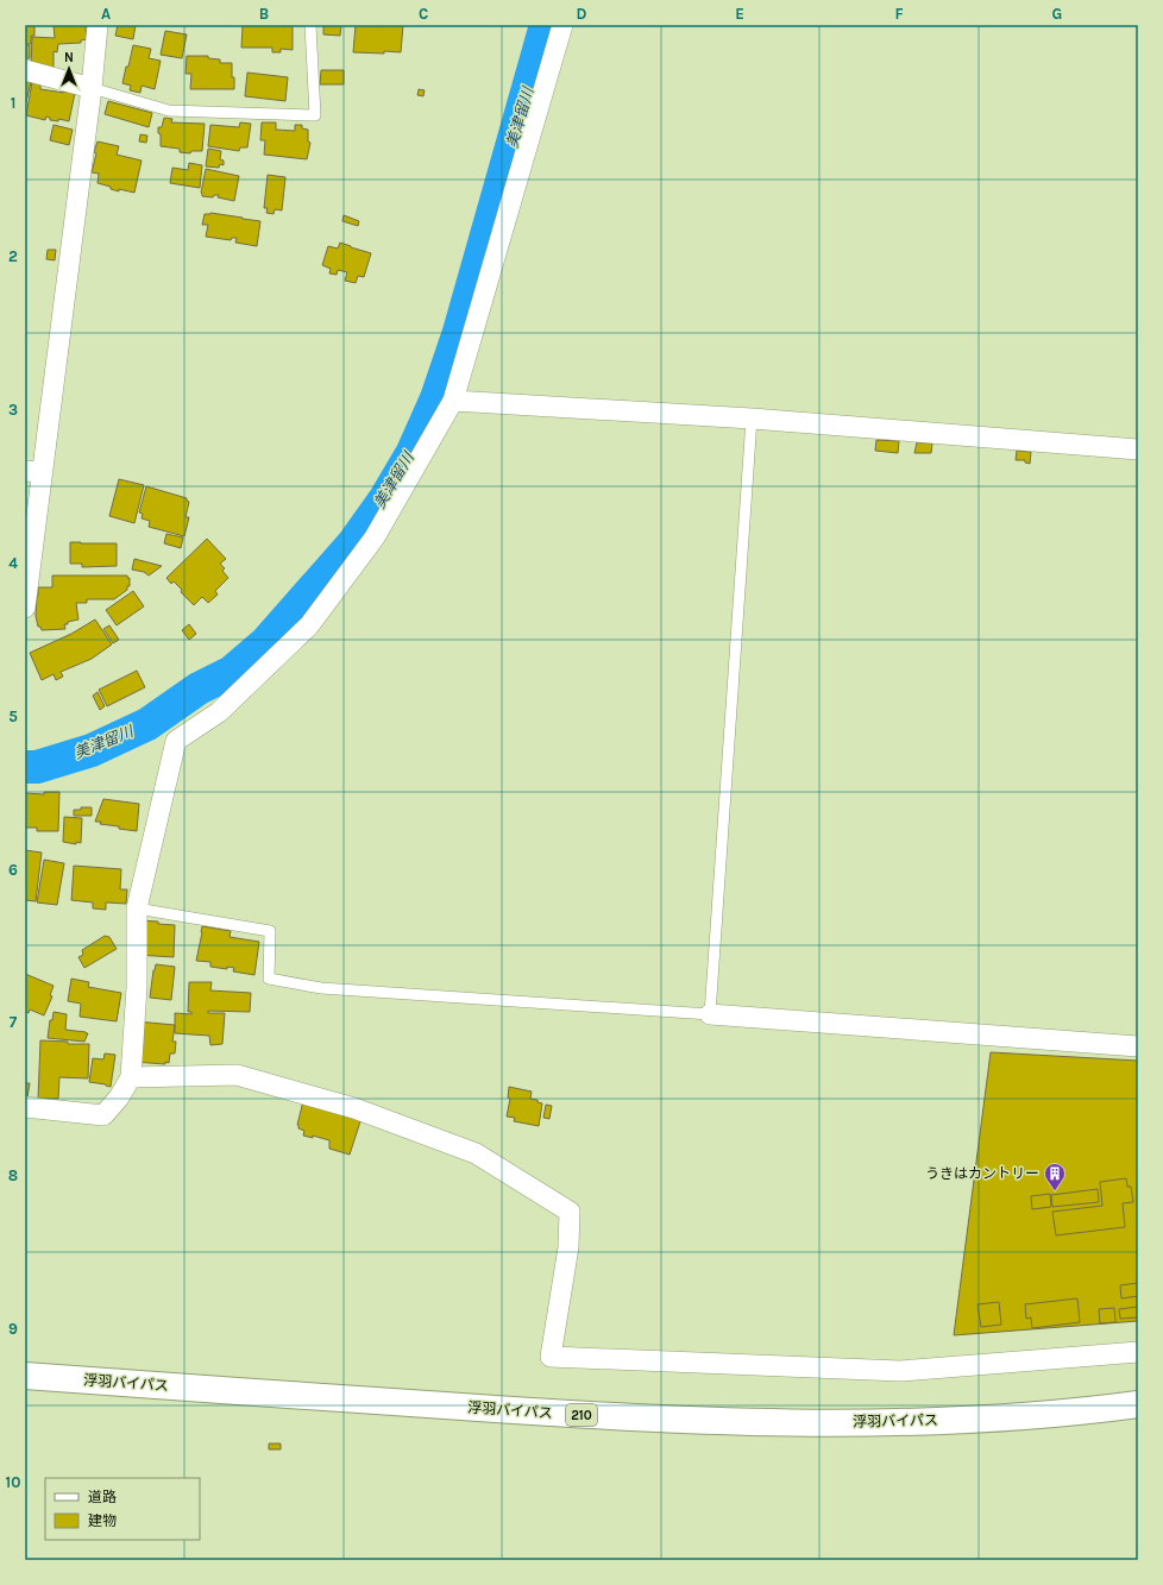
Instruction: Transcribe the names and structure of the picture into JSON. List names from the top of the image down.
{
  "streets": {
    "highway": ["浮羽バイパス", "210"]
  },
  "water": ["美津留川"],
  "places": {
    "building": ["うきはカントリー"]
  },
  "legend": ["道路", "建物"],
  "north": "top",
  "grid": {
    "columns": [
      "A",
      "B",
      "C",
      "D",
      "E",
      "F",
      "G"
    ],
    "rows": [
      "1",
      "2",
      "3",
      "4",
      "5",
      "6",
      "7",
      "8",
      "9",
      "10"
    ]
  }
}
